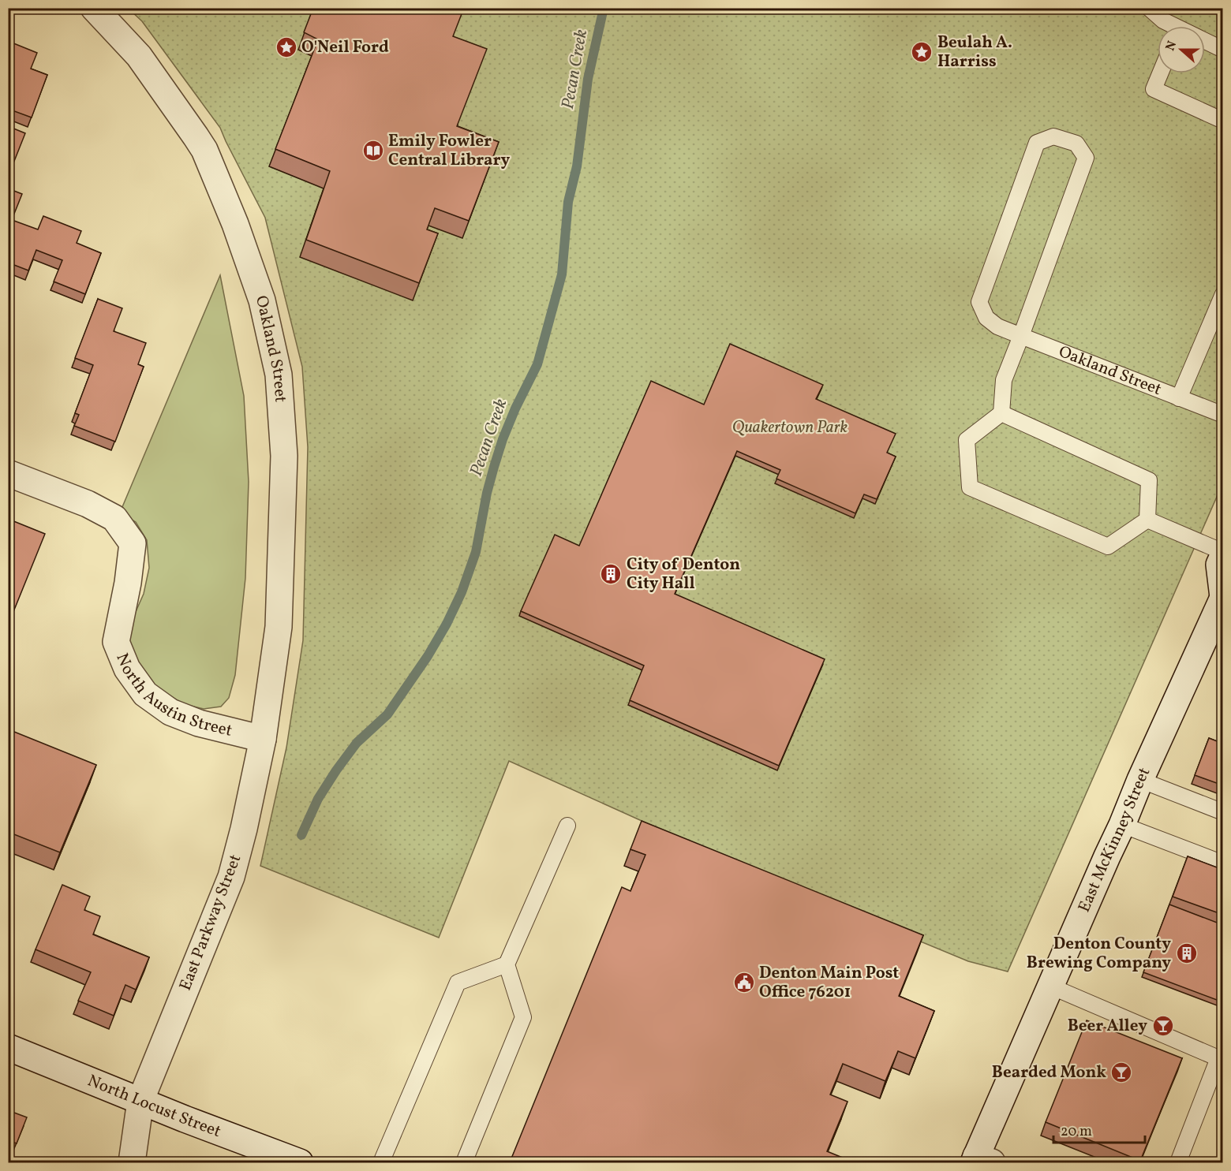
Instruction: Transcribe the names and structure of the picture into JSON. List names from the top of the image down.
{
  "streets": {
    "street": [
      "Oakland Street",
      "North Austin Street",
      "East McKinney Street",
      "East Parkway Street",
      "North Locust Street"
    ]
  },
  "crossings": [
    ["Oakland Street", "North Austin Street"],
    ["Oakland Street", "East Parkway Street"],
    ["North Austin Street", "East Parkway Street"],
    ["East Parkway Street", "North Locust Street"]
  ],
  "water": ["Pecan Creek"],
  "parks": ["Quakertown Park"],
  "places": {
    "place": ["O'Neil Ford", "Beulah A. Harriss"],
    "library": ["Emily Fowler Central Library"],
    "building": ["City of Denton City Hall", "Denton County Brewing Company"],
    "public building": ["Denton Main Post Office 76201"],
    "bar": ["Beer Alley", "Bearded Monk"]
  },
  "scale_bar": "20 m",
  "north": "left"
}
